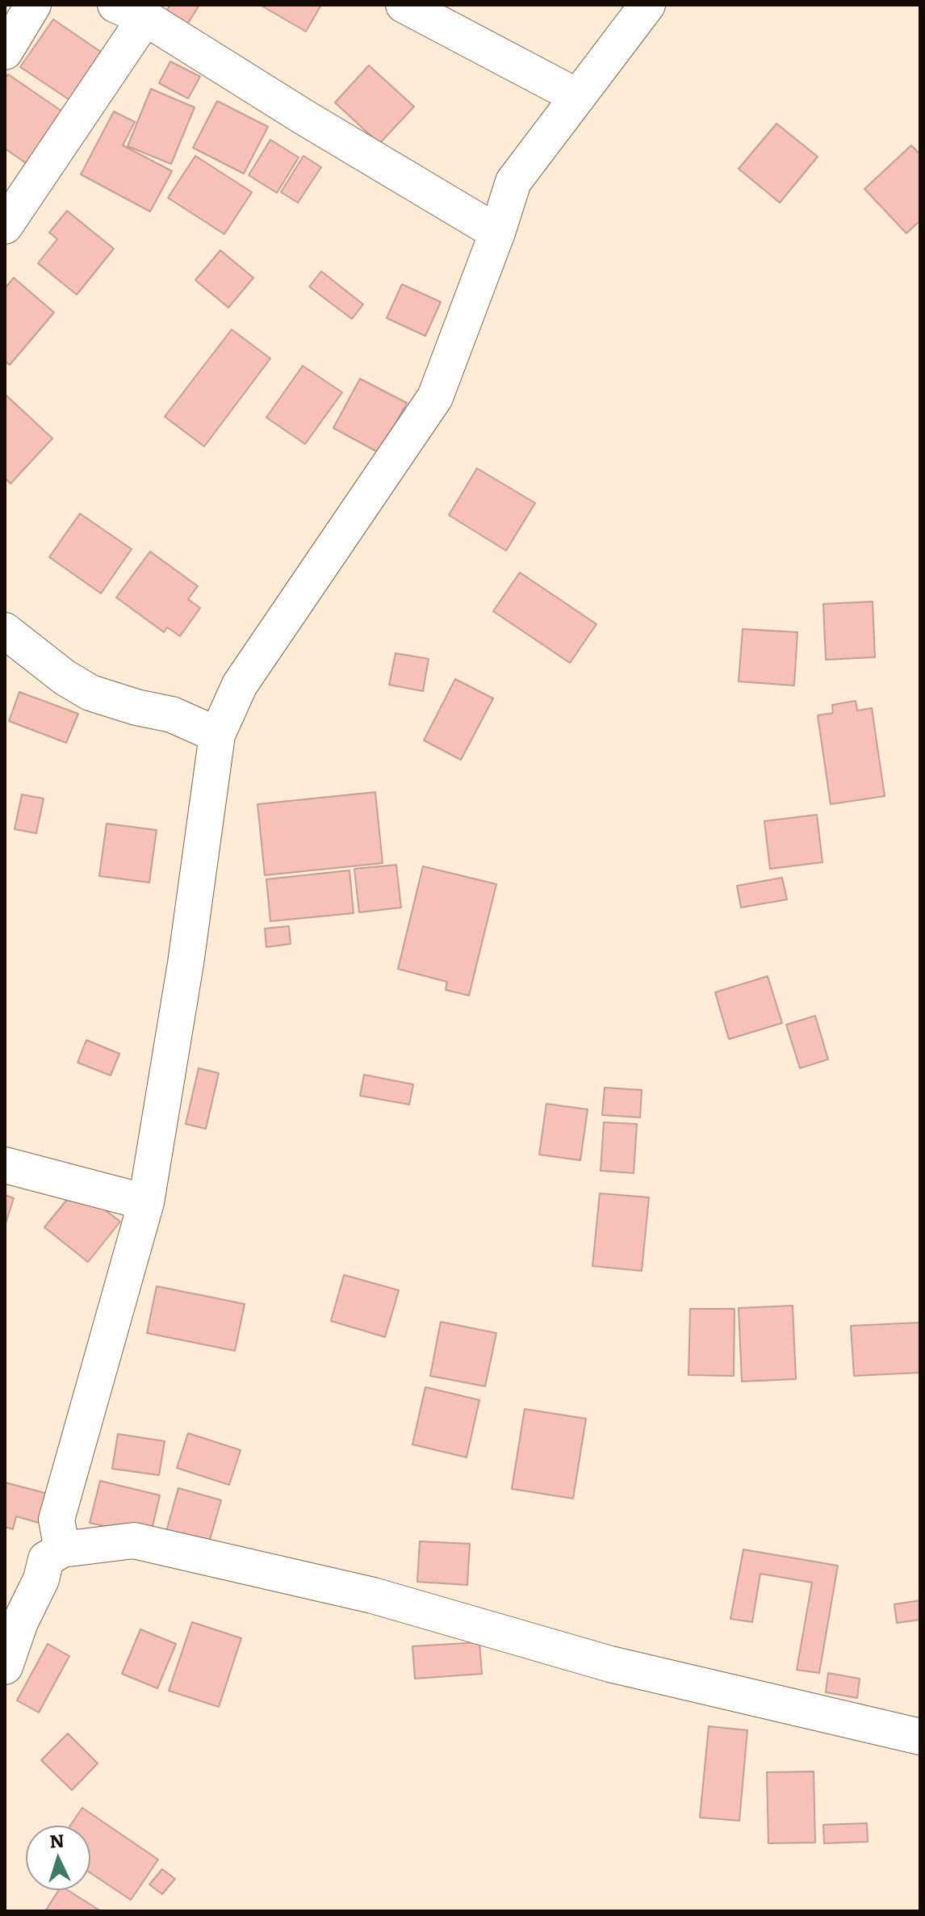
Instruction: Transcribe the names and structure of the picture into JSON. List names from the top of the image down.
{
  "north": "top"
}
